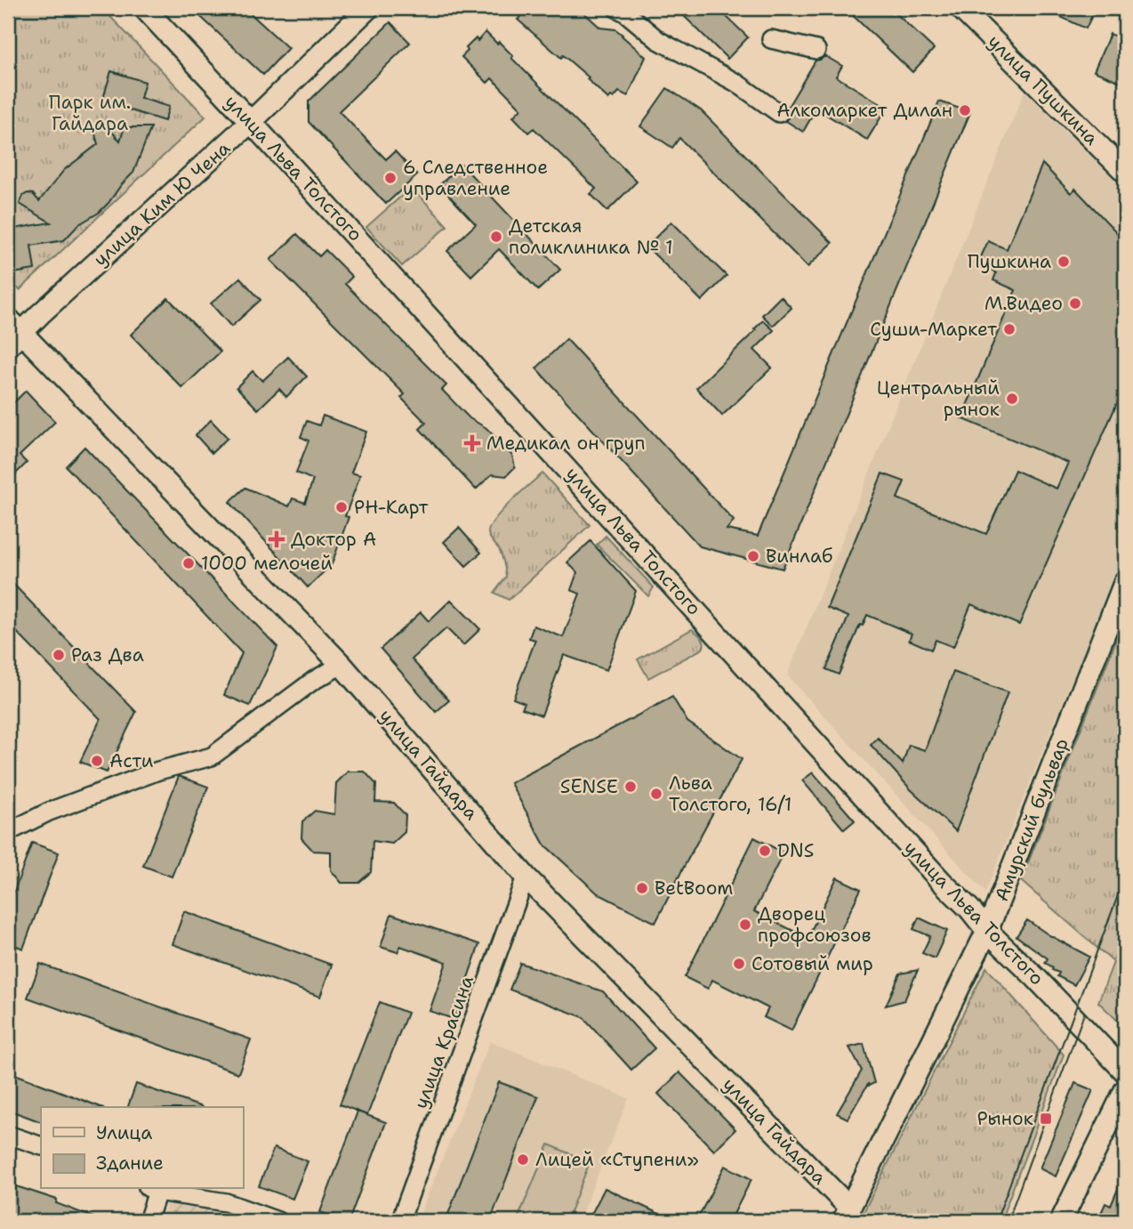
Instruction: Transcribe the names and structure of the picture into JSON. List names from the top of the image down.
{
  "streets": {
    "street": [
      "улица Пушкина",
      "улица Льва Толстого",
      "улица Ким Ю Чена",
      "улица Гайдара",
      "Амурский бульвар",
      "улица Красина"
    ]
  },
  "crossings": [
    ["улица Льва Толстого", "улица Ким Ю Чена"],
    ["улица Льва Толстого", "Амурский бульвар"],
    ["улица Ким Ю Чена", "улица Гайдара"],
    ["улица Гайдара", "Амурский бульвар"],
    ["улица Гайдара", "улица Красина"]
  ],
  "parks": ["Парк им. Гайдара"],
  "places": {
    "other": [
      "Алкомаркет Дилан",
      "6 Следственное управление",
      "Детская поликлиника № 1",
      "Пушкина",
      "М.Видео",
      "Суши-Маркет",
      "Центральный рынок",
      "РН-Карт",
      "Винлаб",
      "1000 мелочей",
      "Раз Два",
      "Асти",
      "SENSE",
      "Льва Толстого, 16/1",
      "DNS",
      "BetBoom",
      "Дворец профсоюзов",
      "Сотовый мир",
      "Лицей «Ступени»"
    ],
    "health": ["Медикал он груп", "Доктор А"],
    "transit": ["Рынок"]
  },
  "legend": ["Улица", "Здание"]
}
